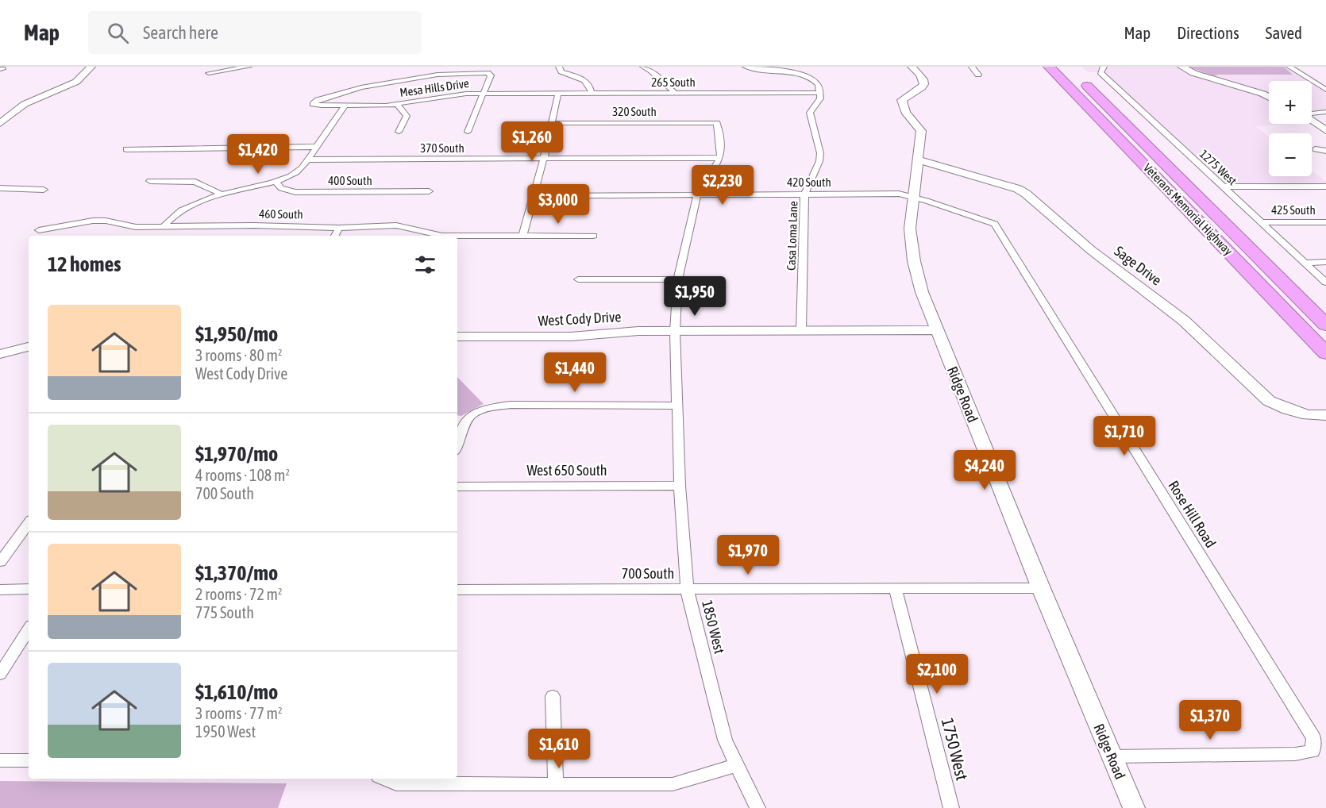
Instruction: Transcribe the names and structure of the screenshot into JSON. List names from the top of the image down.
{
  "streets": {
    "highway": ["Veterans Memorial Highway"],
    "street": [
      "265 South",
      "Mesa Hills Drive",
      "320 South",
      "370 South",
      "1275 West",
      "400 South",
      "420 South",
      "425 South",
      "460 South",
      "Casa Loma Lane",
      "Sage Drive",
      "West Cody Drive",
      "Ridge Road",
      "West 650 South",
      "Rose Hill Road",
      "700 South",
      "1850 West",
      "1750 West"
    ]
  },
  "crossings": [
    ["265 South", "Mesa Hills Drive"],
    ["265 South", "Casa Loma Lane"],
    ["320 South", "370 South"],
    ["320 South", "1850 West"],
    ["370 South", "1850 West"],
    ["1275 West", "425 South"],
    ["420 South", "Casa Loma Lane"],
    ["420 South", "Ridge Road"],
    ["420 South", "Rose Hill Road"],
    ["420 South", "1850 West"],
    ["Casa Loma Lane", "West Cody Drive"],
    ["Sage Drive", "Ridge Road"],
    ["West Cody Drive", "Ridge Road"],
    ["West Cody Drive", "1850 West"],
    ["Ridge Road", "Rose Hill Road"],
    ["Ridge Road", "700 South"],
    ["West 650 South", "1850 West"],
    ["700 South", "1850 West"],
    ["700 South", "1750 West"]
  ],
  "page": {
    "header": "Map",
    "search": "Search here",
    "nav": ["Map", "Directions", "Saved"],
    "map_buttons": ["+", "−"],
    "price": [
      "$1,260",
      "$1,420",
      "$2,230",
      "$3,000",
      "$1,950",
      "$1,440",
      "$1,710",
      "$4,240",
      "$1,970",
      "$2,100",
      "$1,370",
      "$1,610"
    ],
    "heading": "12 homes",
    "list": [
      {
        "name": "$1,950/mo",
        "note": "3 rooms · 80 m² · West Cody Drive"
      },
      {
        "name": "$1,970/mo",
        "note": "4 rooms · 108 m² · 700 South"
      },
      {
        "name": "$1,370/mo",
        "note": "2 rooms · 72 m² · 775 South"
      },
      {
        "name": "$1,610/mo",
        "note": "3 rooms · 77 m² · 1950 West"
      }
    ]
  }
}
